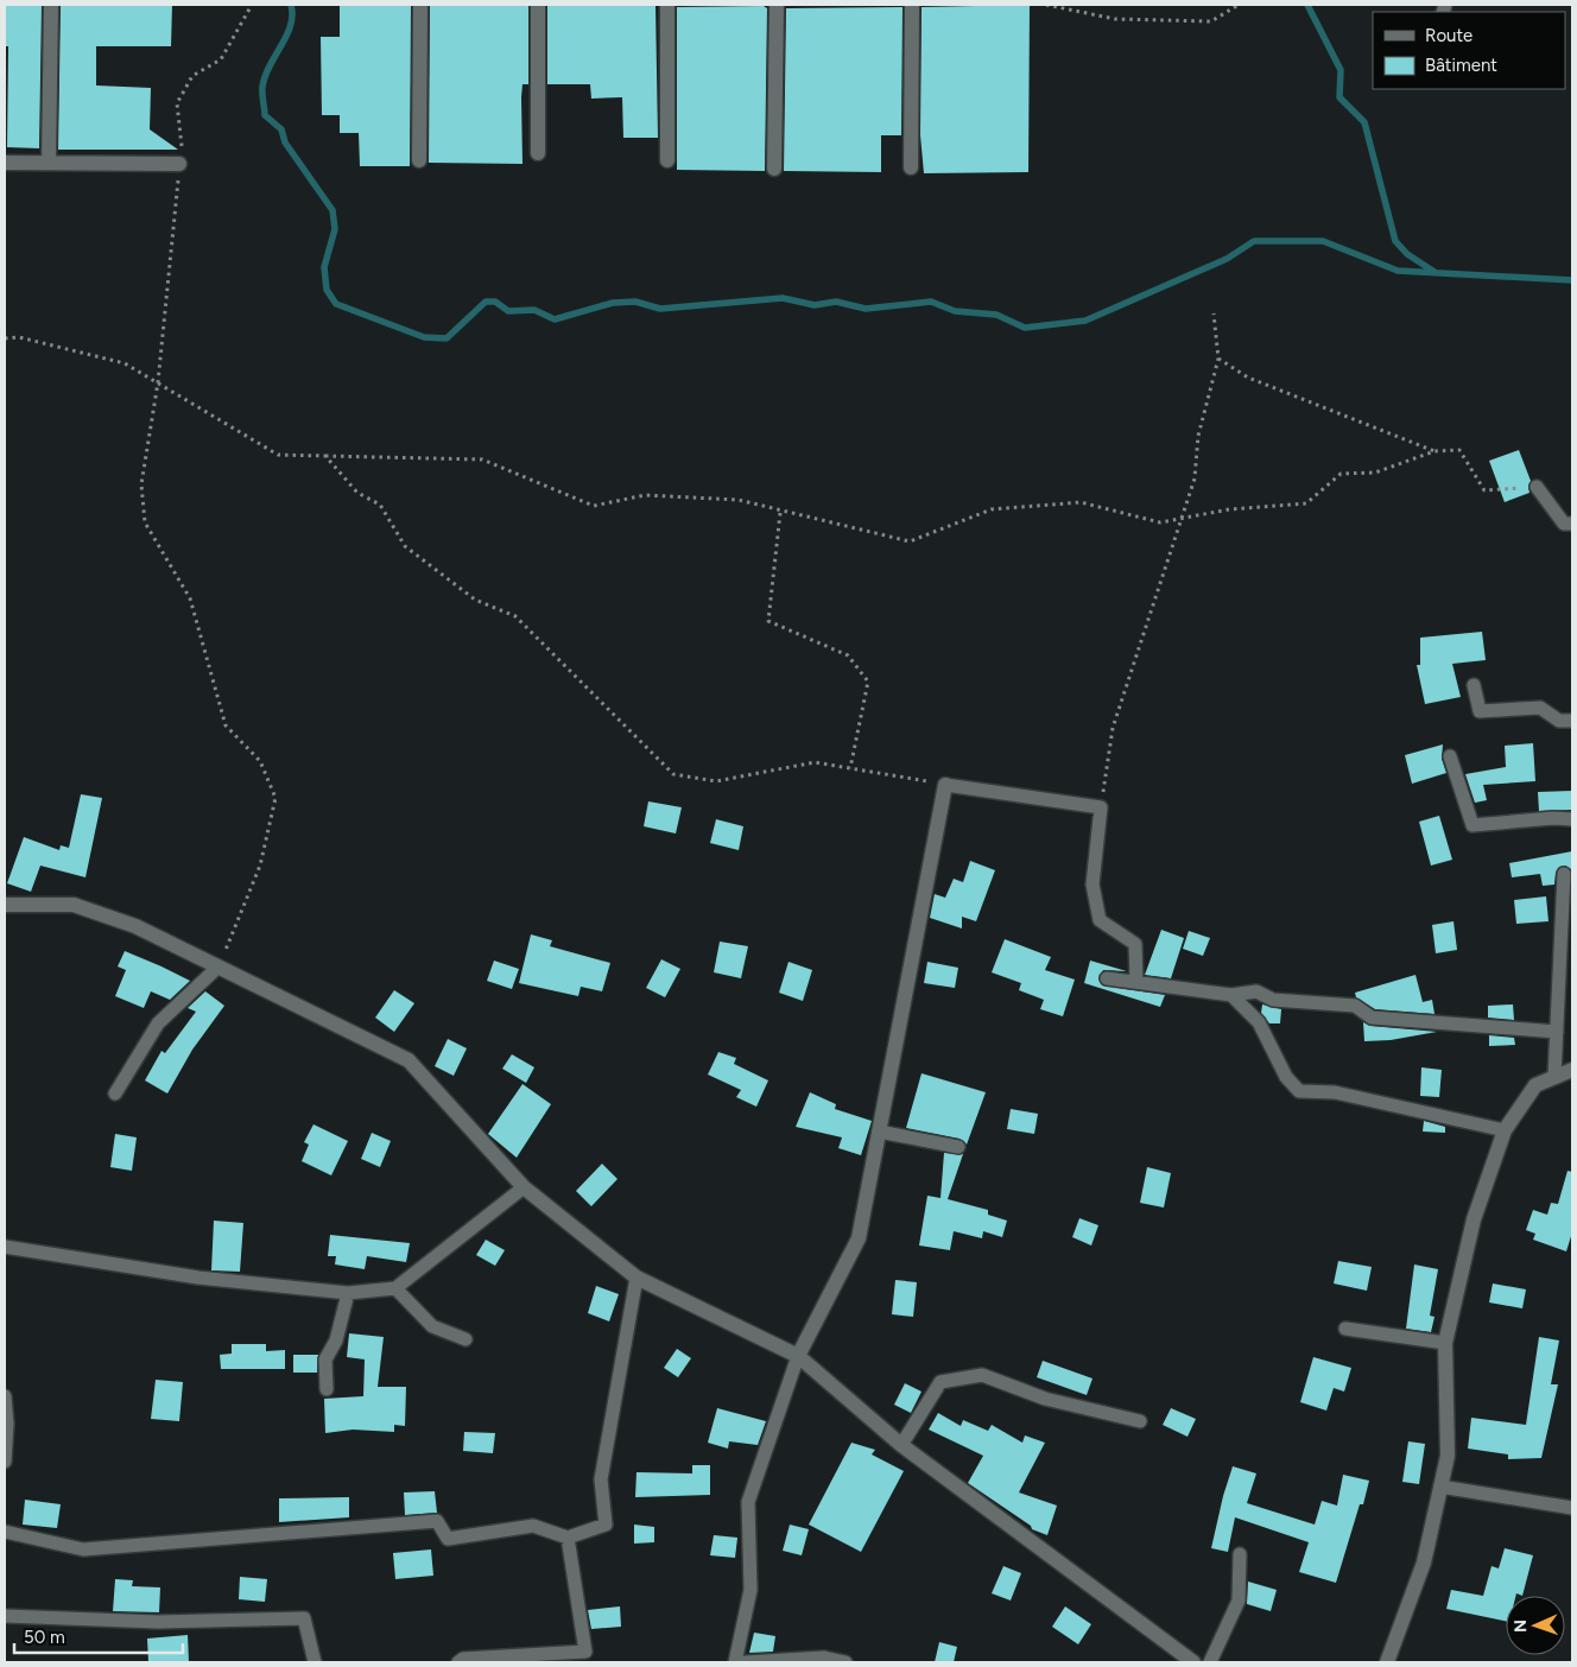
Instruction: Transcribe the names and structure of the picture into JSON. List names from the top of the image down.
{
  "legend": ["Route", "Bâtiment"],
  "scale_bar": "50 m",
  "north": "left"
}
